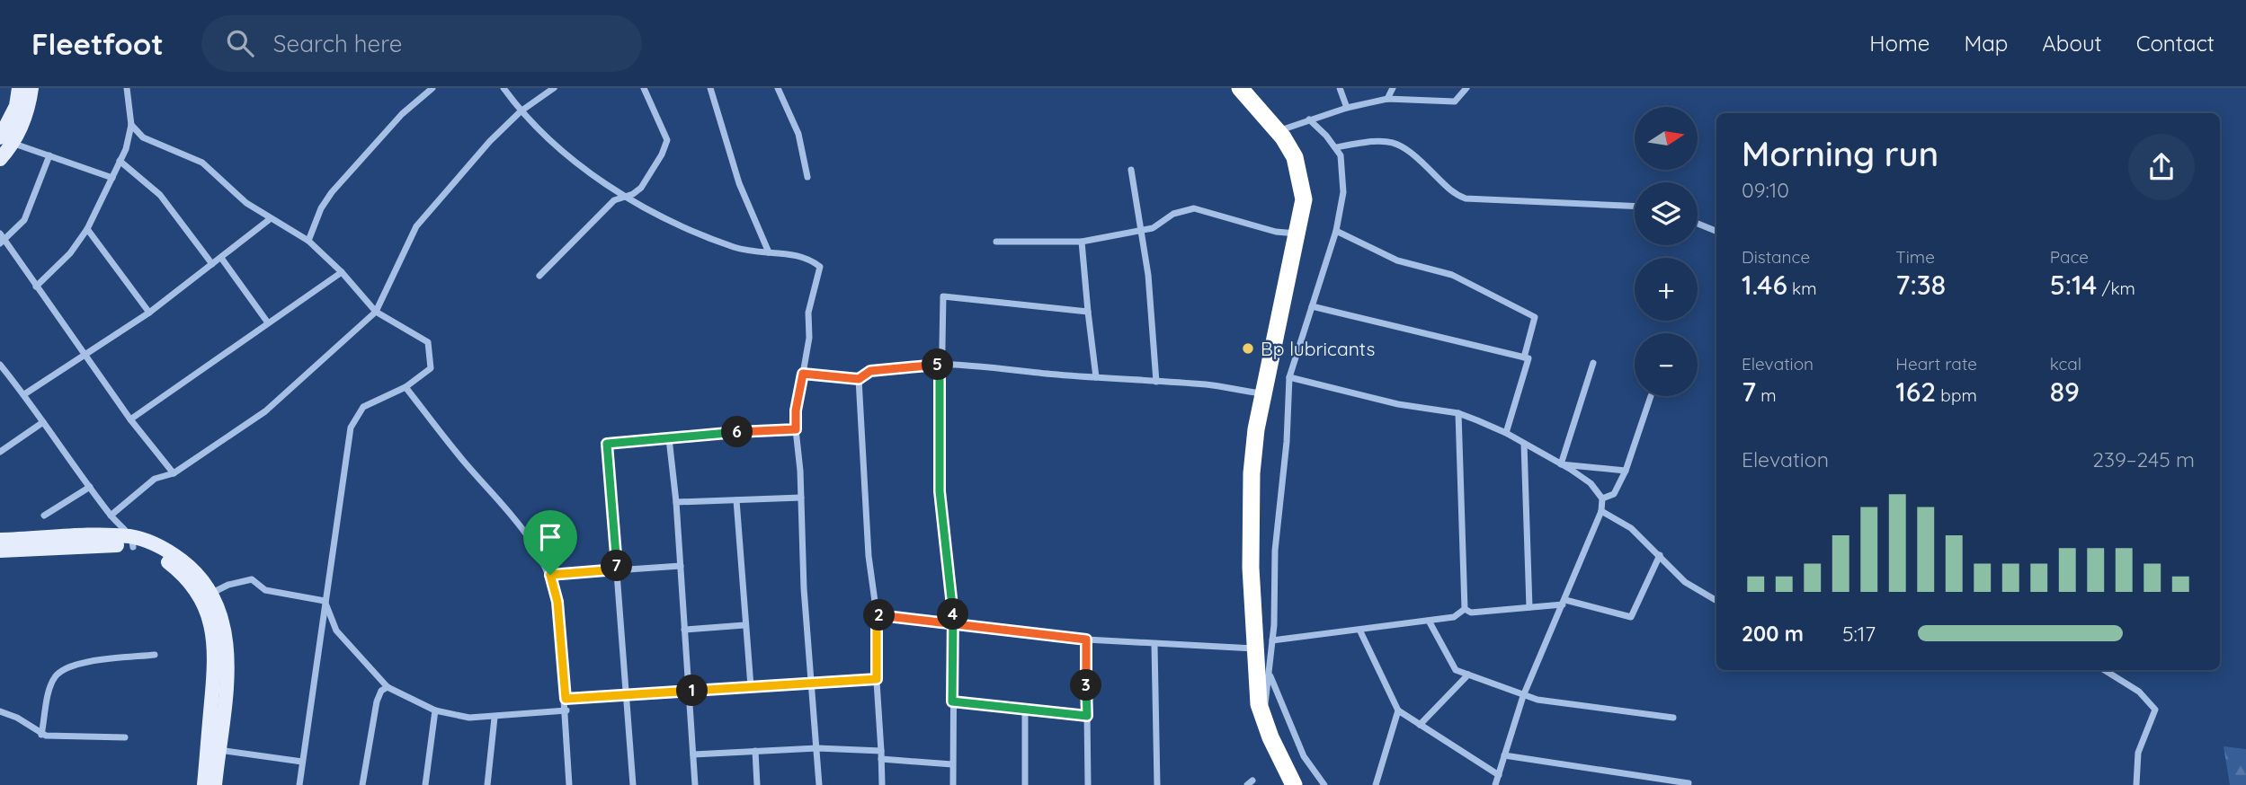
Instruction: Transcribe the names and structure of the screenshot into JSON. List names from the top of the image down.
{
  "places": ["Bp lubricants"],
  "north": "right",
  "page": {
    "header": "Fleetfoot",
    "search": "Search here",
    "nav": [
      "Home",
      "Map",
      "About",
      "Contact"
    ],
    "map_buttons": ["+", "−"],
    "heading": ["Morning run", "09:10"],
    "stats": [
      ["Distance", "1.46 km"],
      ["Time", "7:38"],
      ["Pace", "5:14 /km"],
      ["Elevation", "7 m"],
      ["Heart rate", "162 bpm"],
      ["kcal", "89"]
    ],
    "pins": [
      "5",
      "6",
      "7",
      "4",
      "2",
      "3",
      "1"
    ],
    "chart": ["Elevation", "239–245 m"],
    "list": [
      {
        "name": "200 m",
        "note": "5:17"
      }
    ]
  }
}
